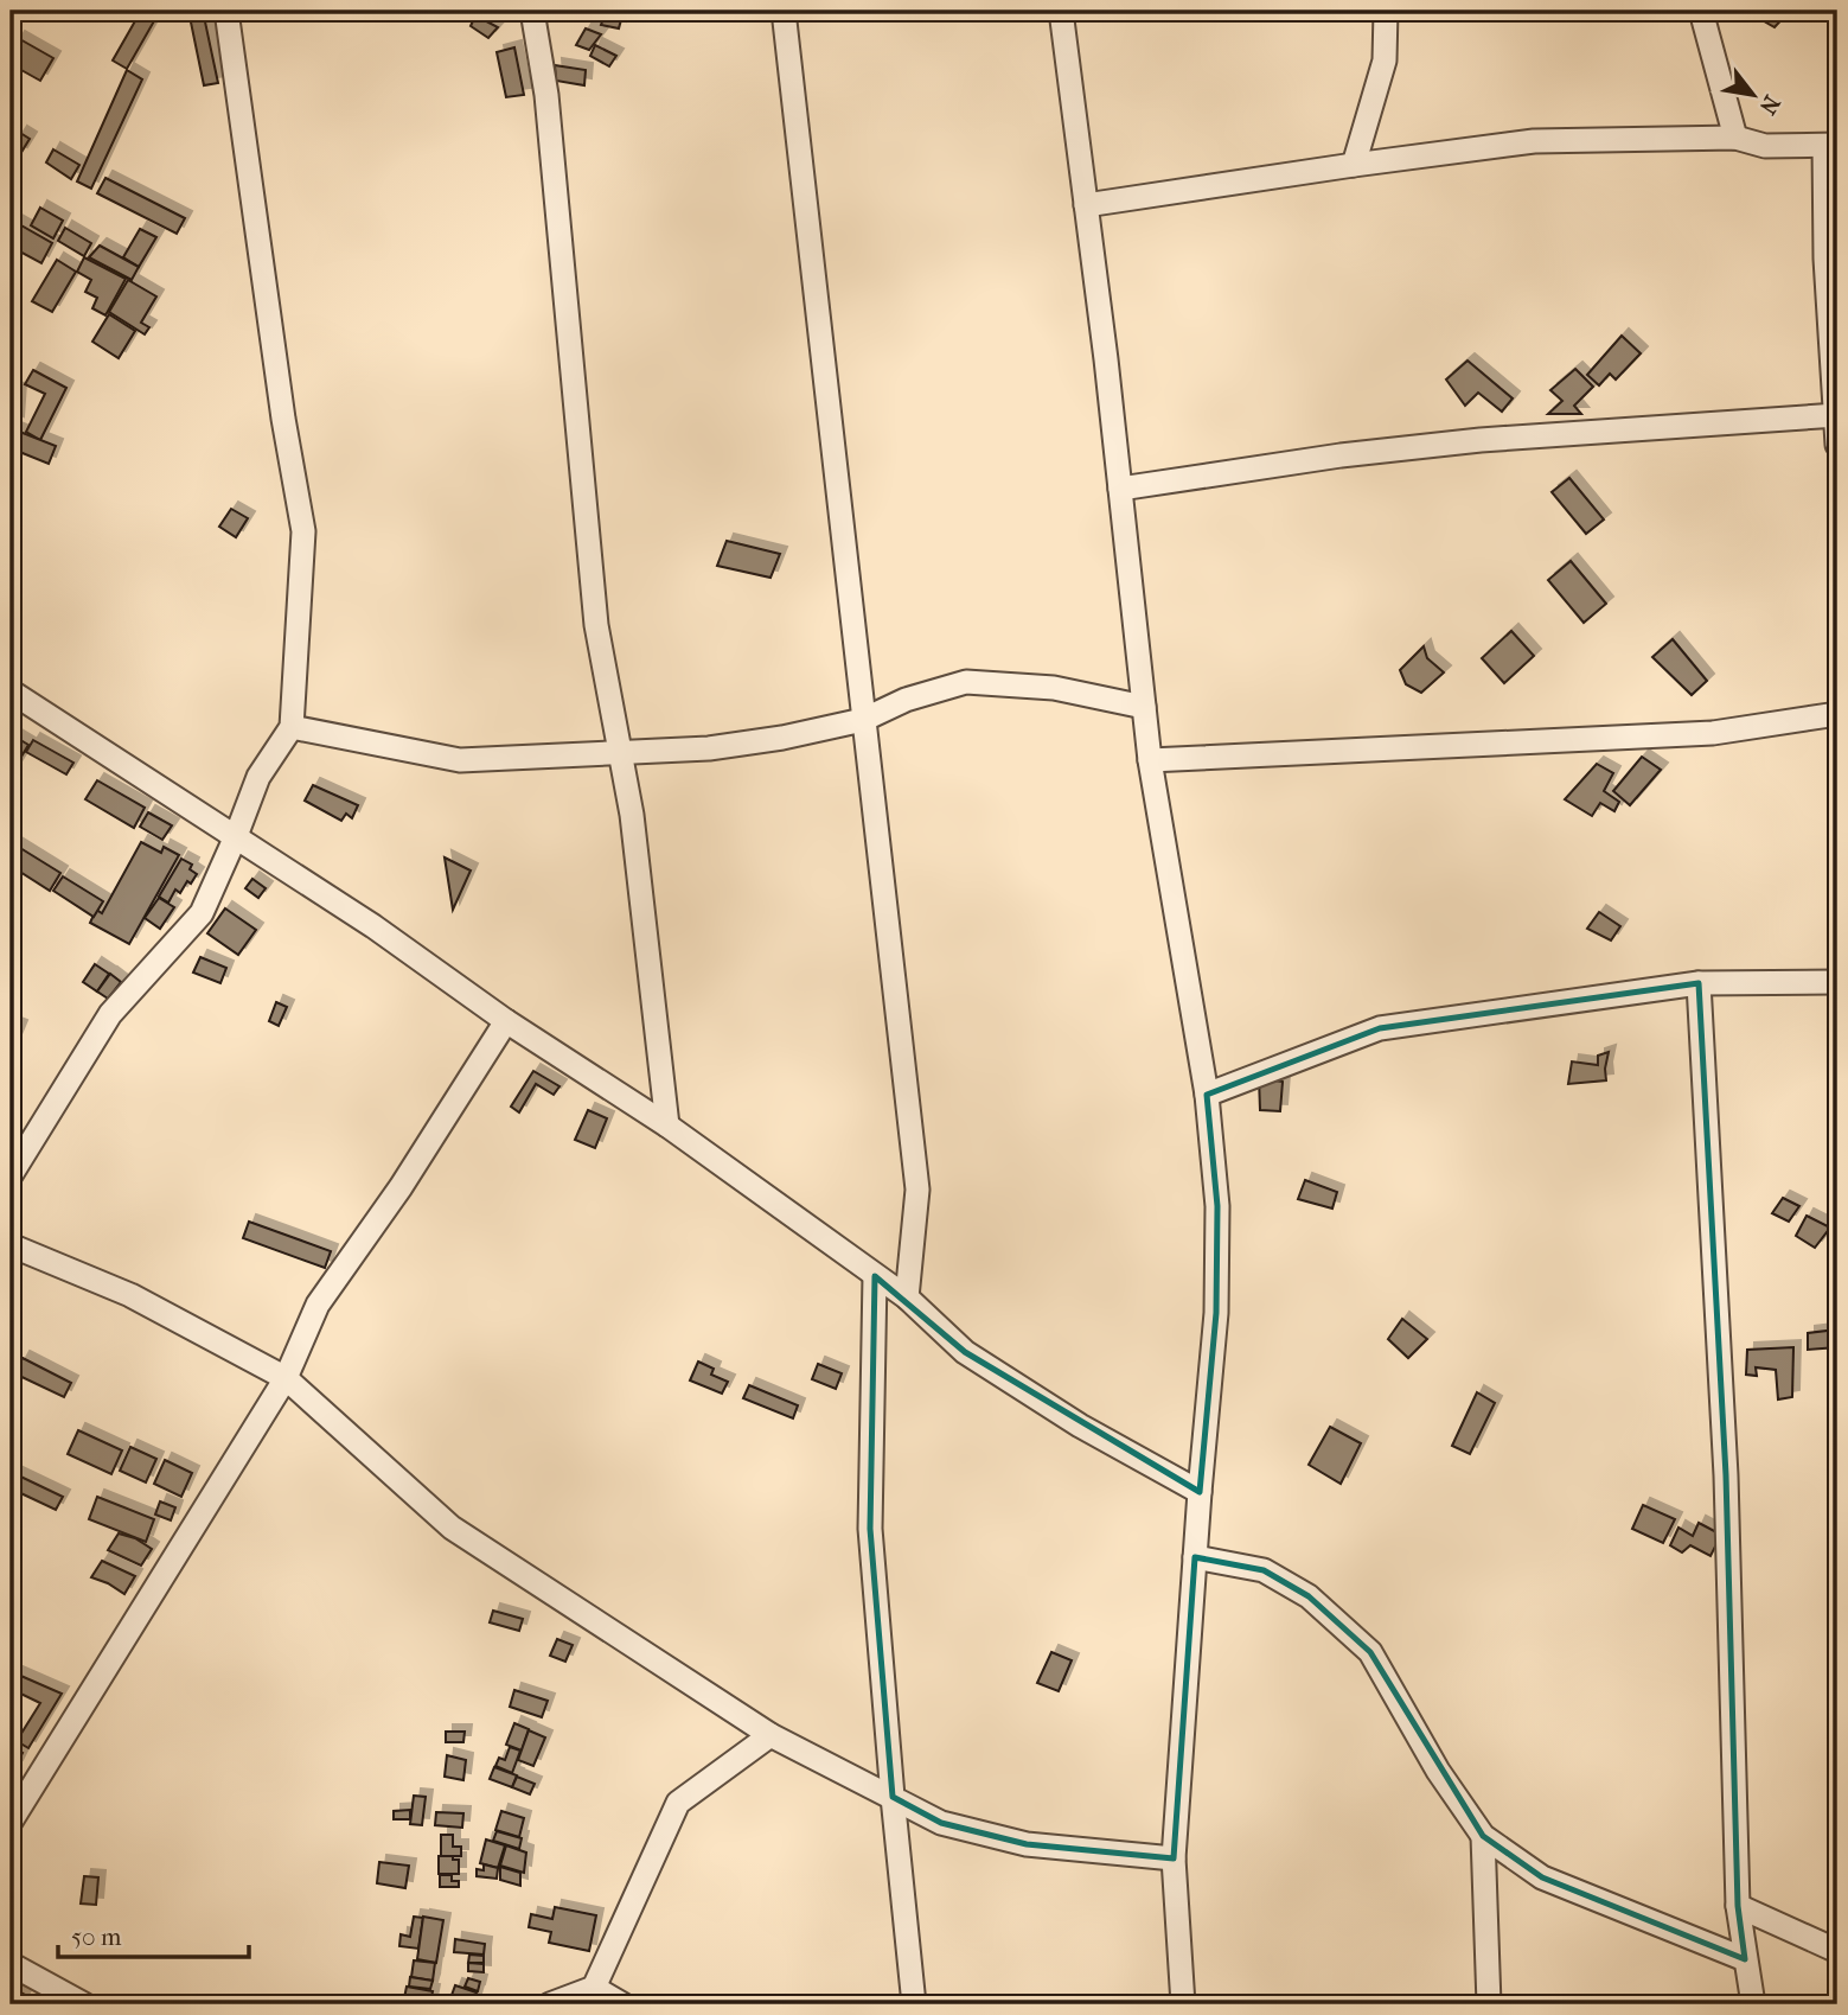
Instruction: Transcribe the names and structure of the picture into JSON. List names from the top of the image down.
{
  "scale_bar": "50 m",
  "north": "bottom right"
}
